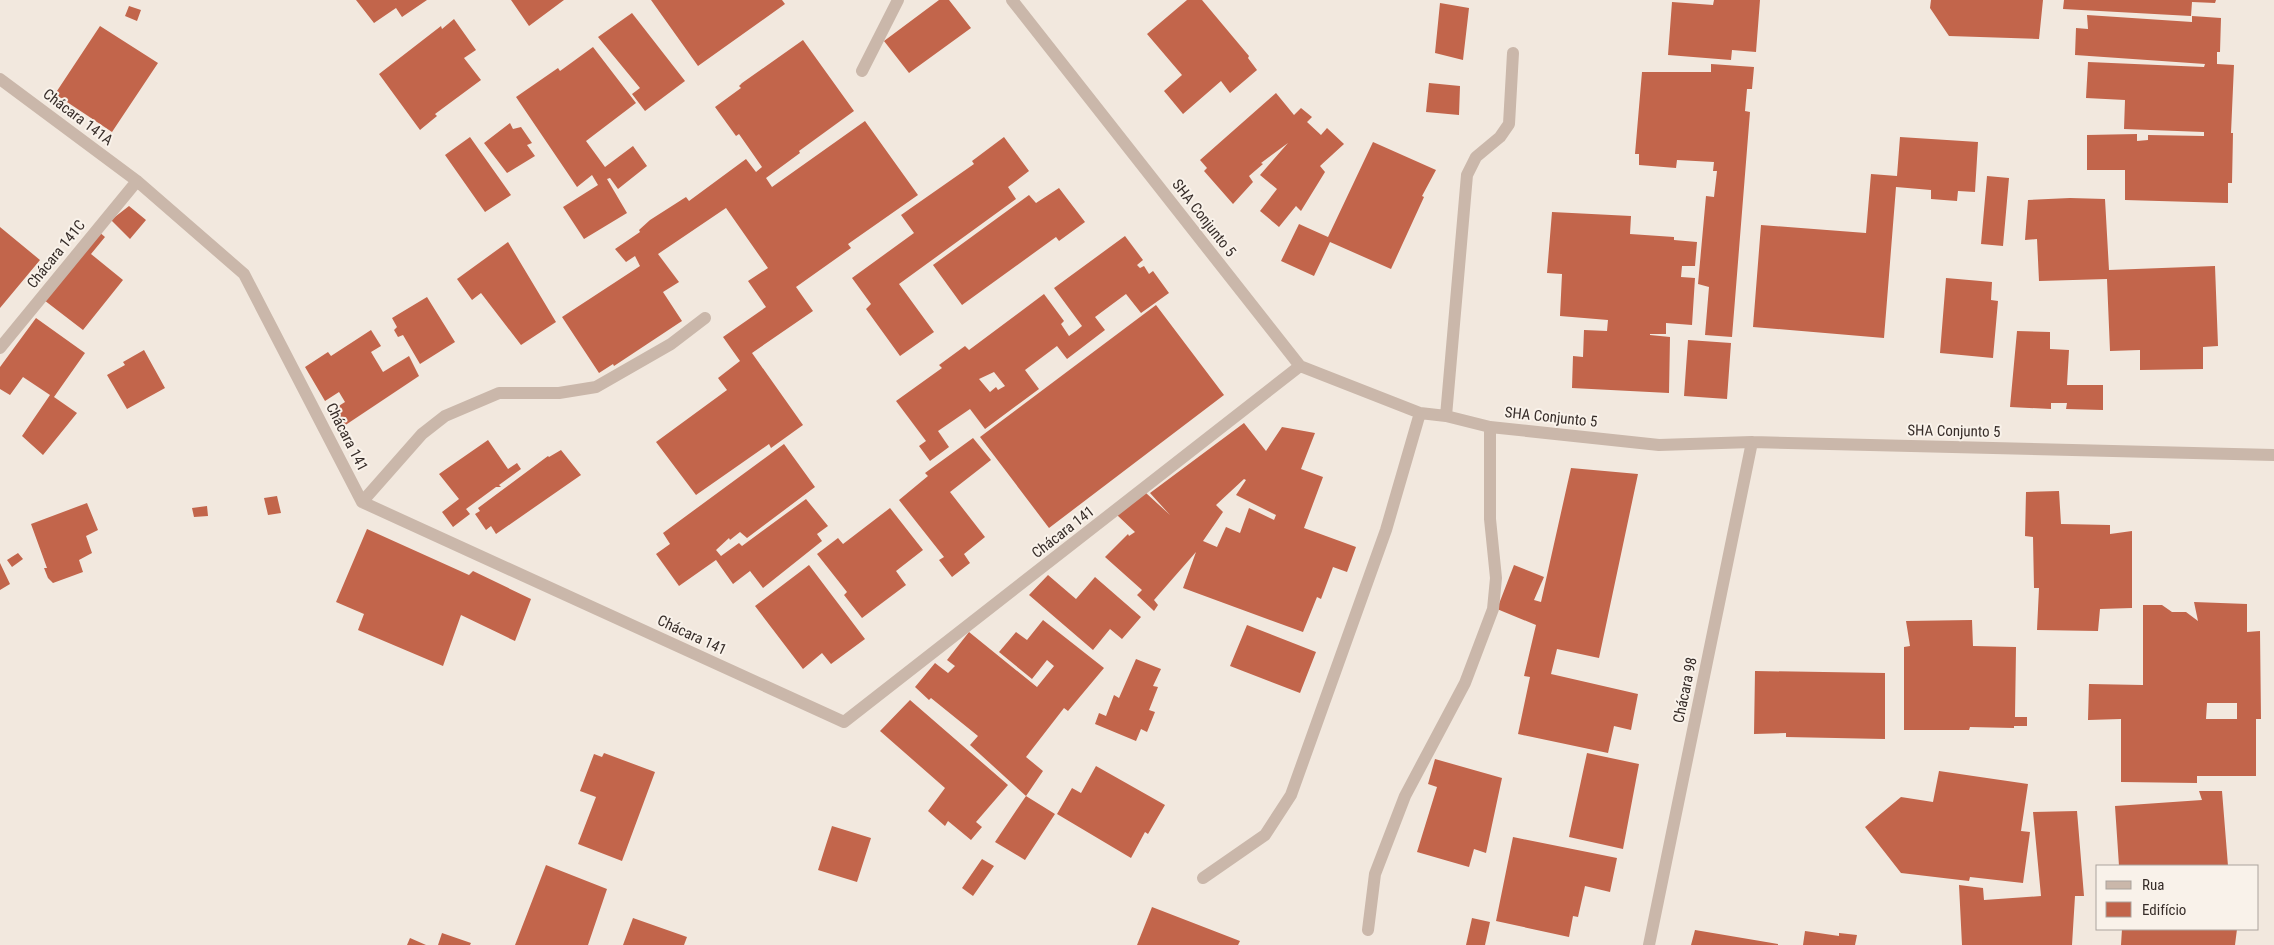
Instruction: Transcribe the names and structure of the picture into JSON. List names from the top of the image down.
{
  "streets": {
    "street": [
      "Chácara 141A",
      "SHA Conjunto 5",
      "Chácara 141C",
      "Chácara 141",
      "Chácara 98"
    ]
  },
  "crossings": [
    ["Chácara 141A", "Chácara 141C"],
    ["Chácara 141A", "Chácara 141"],
    ["SHA Conjunto 5", "Chácara 141"],
    ["SHA Conjunto 5", "Chácara 98"],
    ["Chácara 141C", "Chácara 141"]
  ],
  "legend": ["Rua", "Edifício"]
}
